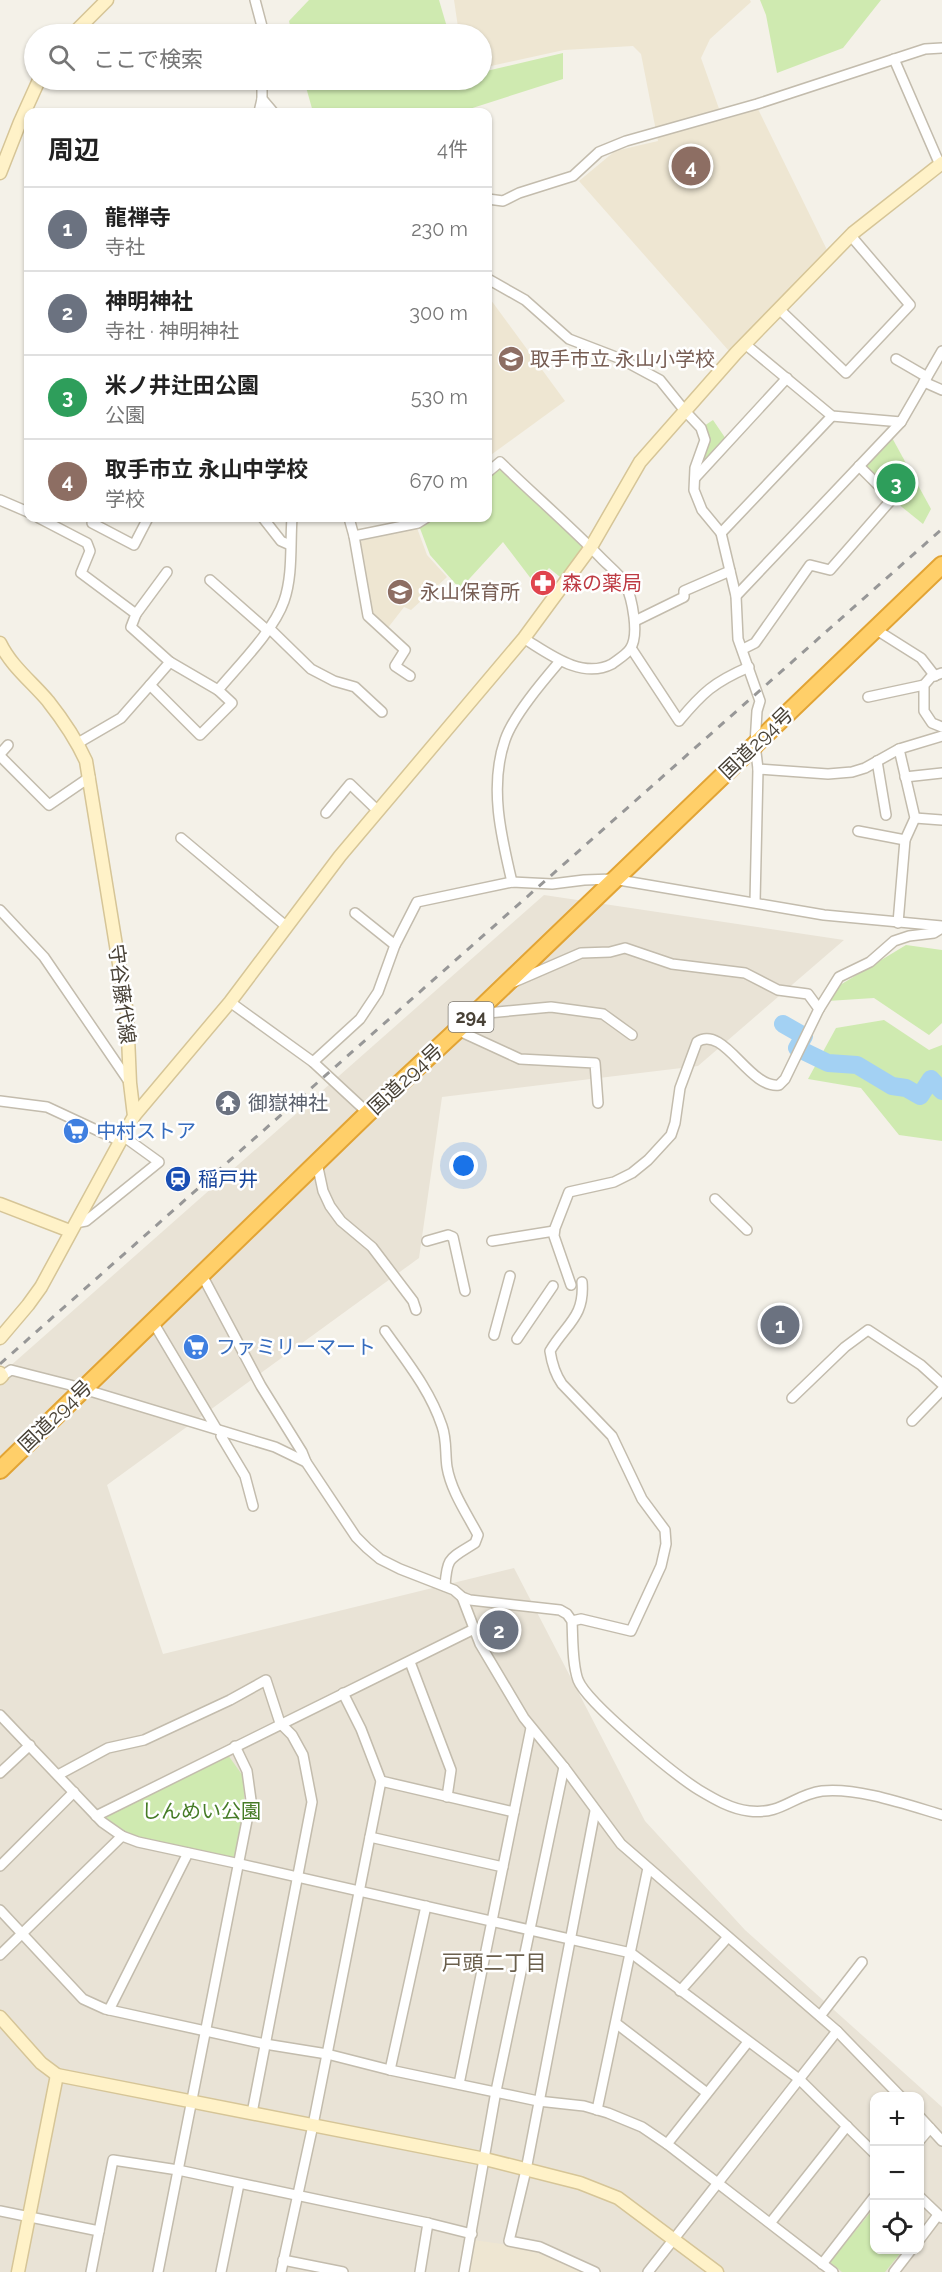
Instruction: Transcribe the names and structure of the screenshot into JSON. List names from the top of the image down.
{
  "streets": {
    "highway": ["国道294号", "294"],
    "street": ["守谷藤代線"]
  },
  "districts": ["戸頭二丁目"],
  "parks": ["しんめい公園"],
  "places": {
    "school or university": ["取手市立 永山小学校", "永山保育所"],
    "pharmacy": ["森の薬局"],
    "temple": ["御嶽神社"],
    "supermarket": ["中村ストア", "ファミリーマート"],
    "station": ["稲戸井"]
  },
  "page": {
    "search": "ここで検索",
    "heading": ["周辺", "4件"],
    "pins": [
      "4",
      "3",
      "1",
      "2"
    ],
    "list": [
      {
        "mark": "1",
        "name": "龍禅寺",
        "note": "寺社",
        "value": "230 m"
      },
      {
        "mark": "2",
        "name": "神明神社",
        "note": "寺社 · 神明神社",
        "value": "300 m"
      },
      {
        "mark": "3",
        "name": "米ノ井辻田公園",
        "note": "公園",
        "value": "530 m"
      },
      {
        "mark": "4",
        "name": "取手市立 永山中学校",
        "note": "学校",
        "value": "670 m"
      }
    ],
    "map_buttons": ["+", "−"]
  }
}
